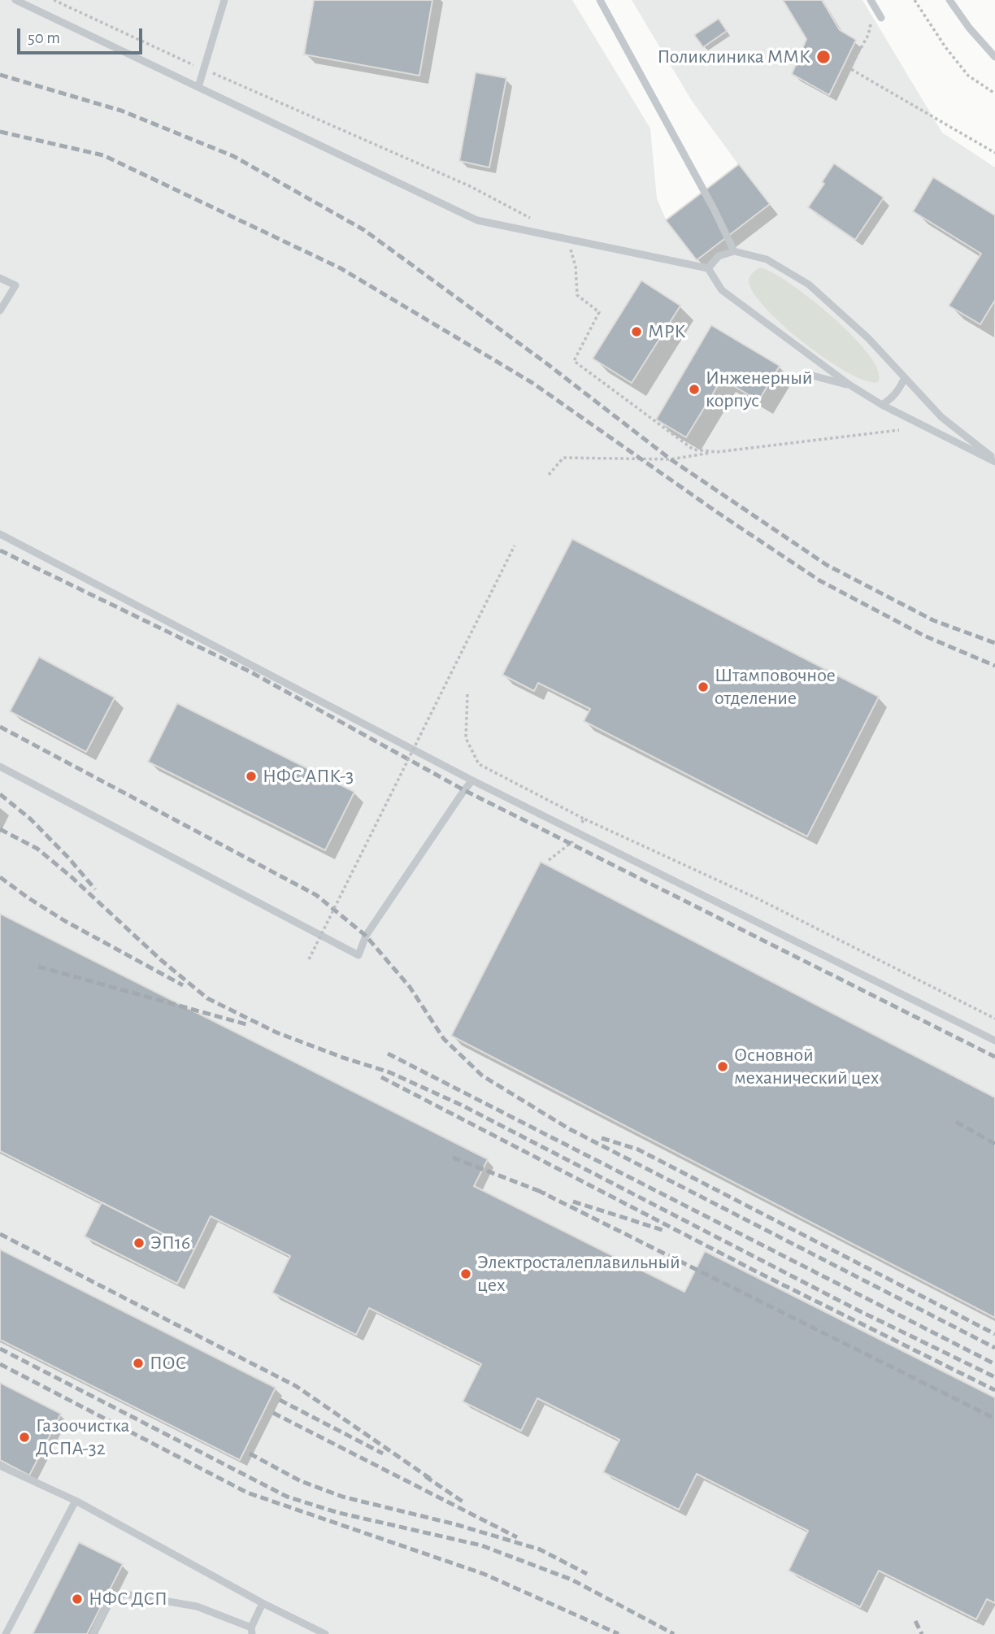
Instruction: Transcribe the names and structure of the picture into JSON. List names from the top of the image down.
{
  "places": [
    "Поликлиника ММК",
    "МРК",
    "Инженерный корпус",
    "Штамповочное отделение",
    "НФС АПК-3",
    "Основной механический цех",
    "ЭП16",
    "Электросталеплавильный цех",
    "ПОС",
    "Газоочистка ДСПА-32",
    "НФС ДСП"
  ],
  "scale_bar": "50 m"
}
